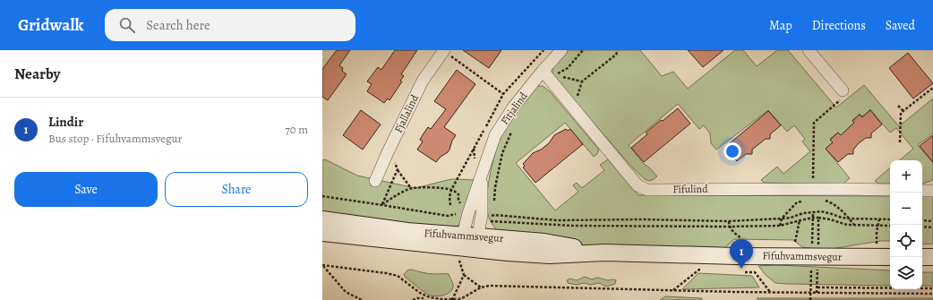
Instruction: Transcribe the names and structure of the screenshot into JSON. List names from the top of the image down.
{
  "streets": {
    "main road": ["Fífuhvammsvegur"],
    "street": ["Fitjalind", "Fjallalind", "Fífulind"]
  },
  "crossings": [
    ["Fitjalind", "Fífulind"],
    ["Fitjalind", "Fífuhvammsvegur"]
  ],
  "page": {
    "header": "Gridwalk",
    "search": "Search here",
    "nav": ["Map", "Directions", "Saved"],
    "heading": "Nearby",
    "list": [
      {
        "mark": "1",
        "name": "Lindir",
        "note": "Bus stop · Fífuhvammsvegur",
        "value": "70 m"
      }
    ],
    "map_buttons": ["+", "−"],
    "buttons": ["Save", "Share"],
    "pins": "1"
  }
}
